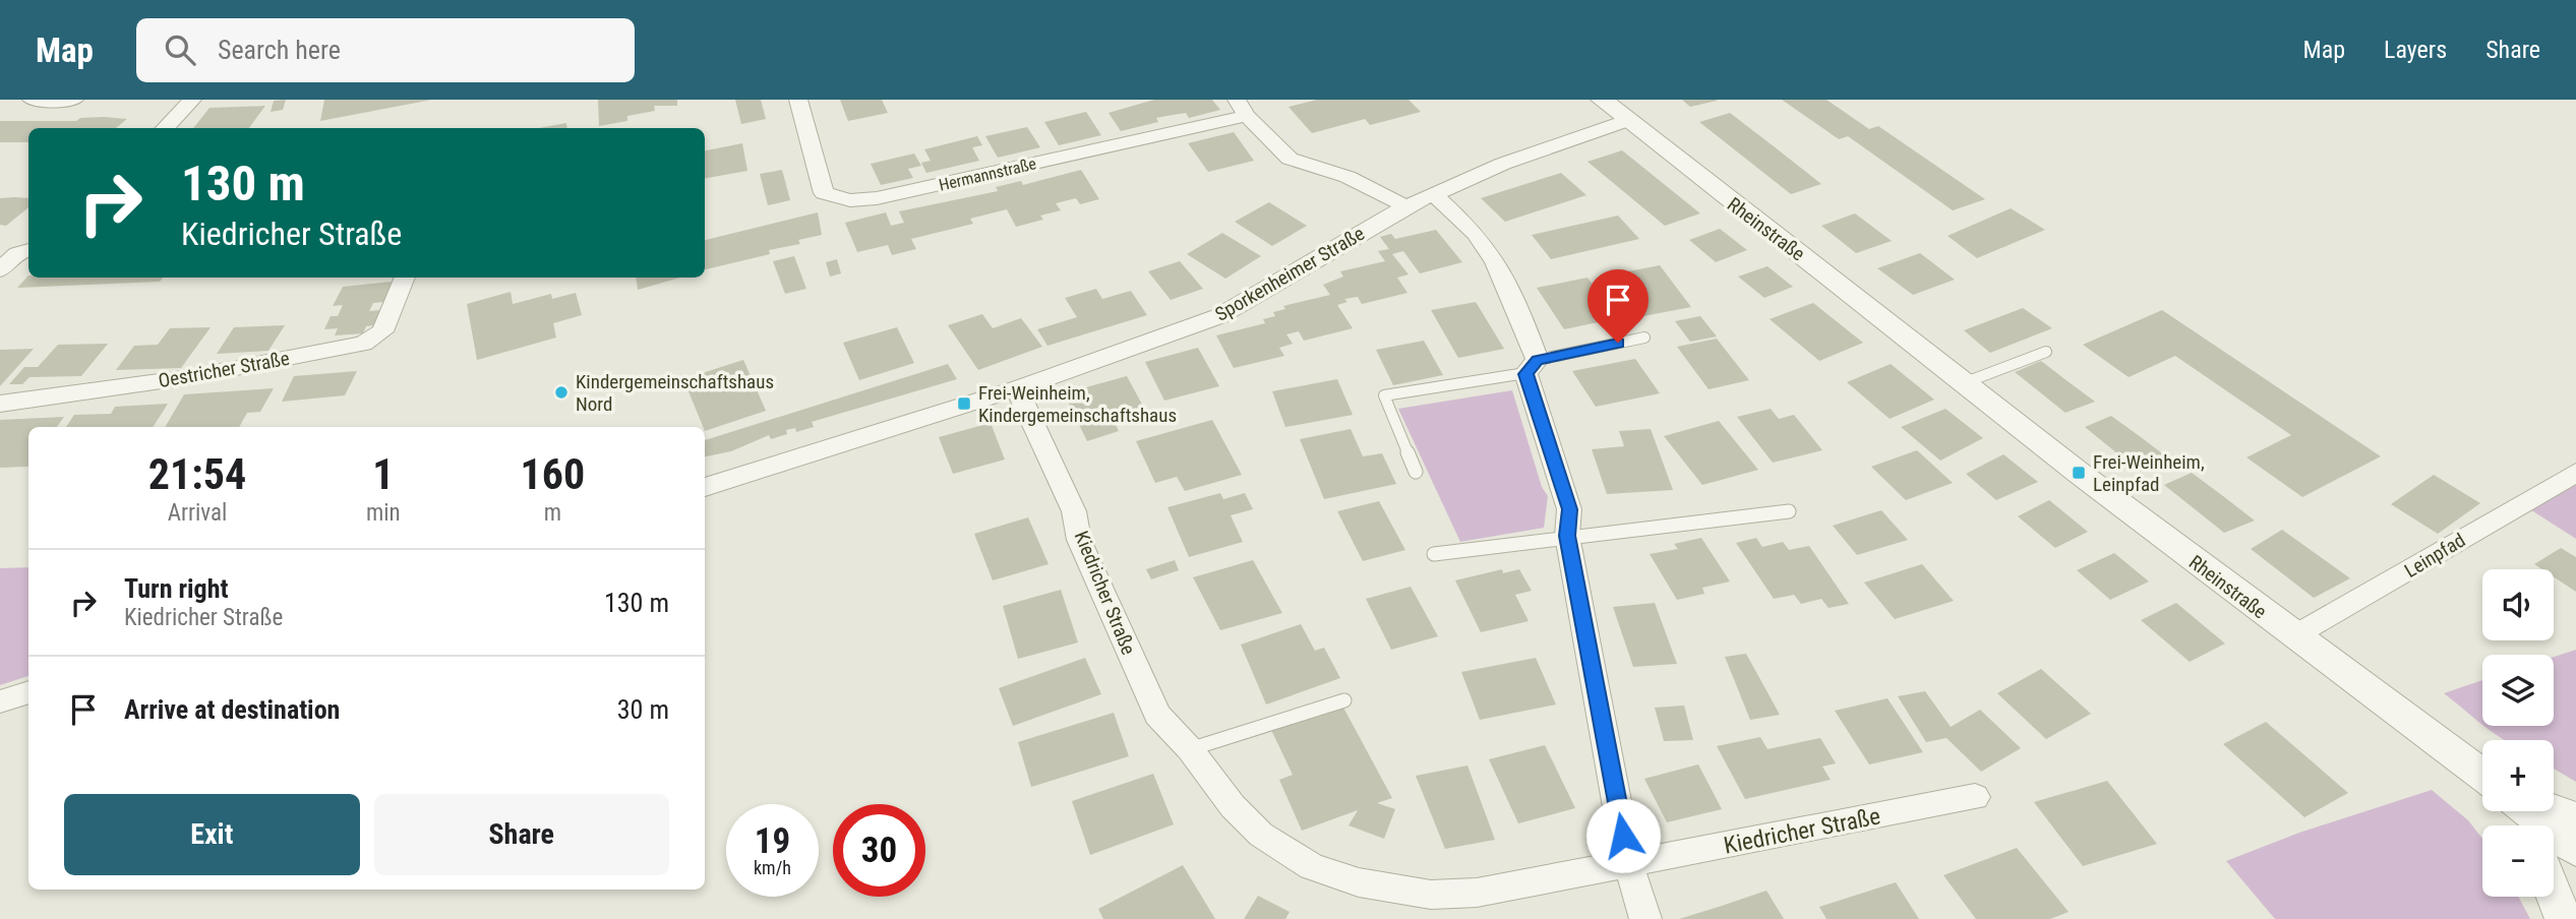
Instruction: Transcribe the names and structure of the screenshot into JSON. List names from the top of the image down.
{
  "streets": {
    "street": [
      "Hermannstraße",
      "Rheinstraße",
      "Sporkenheimer Straße",
      "Oestricher Straße",
      "Leinpfad",
      "Kiedricher Straße"
    ]
  },
  "crossings": [
    ["Hermannstraße", "Sporkenheimer Straße"],
    ["Rheinstraße", "Sporkenheimer Straße"],
    ["Rheinstraße", "Leinpfad"],
    ["Sporkenheimer Straße", "Kiedricher Straße"]
  ],
  "places": {
    "other": ["Kindergemeinschaftshaus Nord"],
    "transit": ["Frei-Weinheim, Kindergemeinschaftshaus", "Frei-Weinheim, Leinpfad"]
  },
  "page": {
    "header": "Map",
    "search": "Search here",
    "nav": ["Map", "Layers", "Share"],
    "turn": ["130 m", "Kiedricher Straße"],
    "eta": [
      "21:54",
      "Arrival",
      "1",
      "min",
      "160",
      "m"
    ],
    "list": [
      {
        "name": "Turn right",
        "note": "Kiedricher Straße",
        "value": "130 m"
      },
      {
        "name": "Arrive at destination",
        "value": "30 m"
      }
    ],
    "map_buttons": ["+", "−"],
    "buttons": ["Exit", "Share"],
    "speed": "19 km/h",
    "limit": "30"
  }
}
